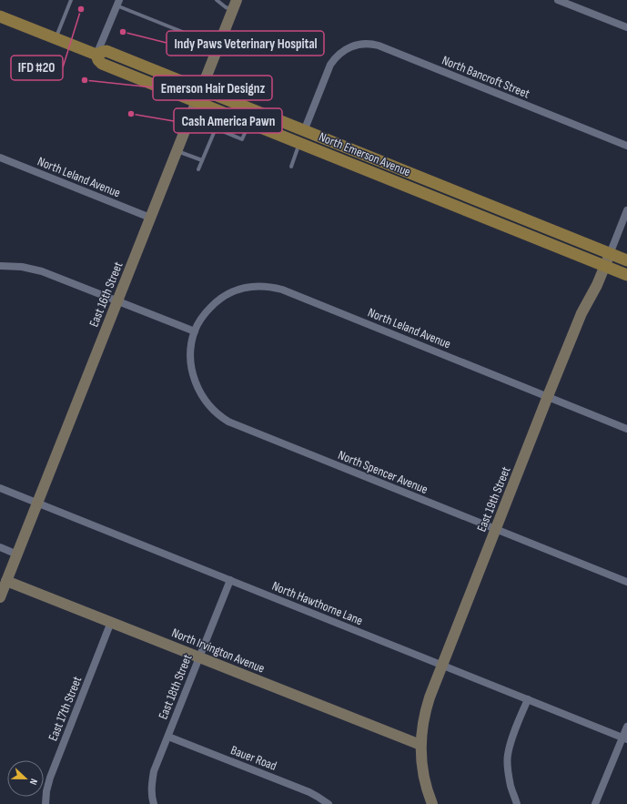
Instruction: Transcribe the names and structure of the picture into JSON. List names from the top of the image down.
{
  "streets": {
    "main road": ["North Emerson Avenue"],
    "street": [
      "North Bancroft Street",
      "North Leland Avenue",
      "East 16th Street",
      "North Spencer Avenue",
      "East 19th Street",
      "North Hawthorne Lane",
      "North Irvington Avenue",
      "East 18th Street",
      "East 17th Street",
      "Bauer Road"
    ]
  },
  "crossings": [
    ["North Bancroft Street", "North Emerson Avenue"],
    ["North Emerson Avenue", "East 16th Street"],
    ["North Emerson Avenue", "East 19th Street"],
    ["North Leland Avenue", "East 16th Street"],
    ["North Leland Avenue", "North Spencer Avenue"],
    ["North Leland Avenue", "East 19th Street"],
    ["East 16th Street", "North Hawthorne Lane"],
    ["East 16th Street", "North Irvington Avenue"],
    ["North Spencer Avenue", "East 19th Street"],
    ["East 19th Street", "North Hawthorne Lane"],
    ["East 19th Street", "North Irvington Avenue"],
    ["North Hawthorne Lane", "East 18th Street"],
    ["North Irvington Avenue", "East 18th Street"],
    ["North Irvington Avenue", "East 17th Street"],
    ["East 18th Street", "Bauer Road"]
  ],
  "places": [
    "IFD #20",
    "Indy Paws Veterinary Hospital",
    "Emerson Hair Designz",
    "Cash America Pawn"
  ],
  "north": "right"
}
